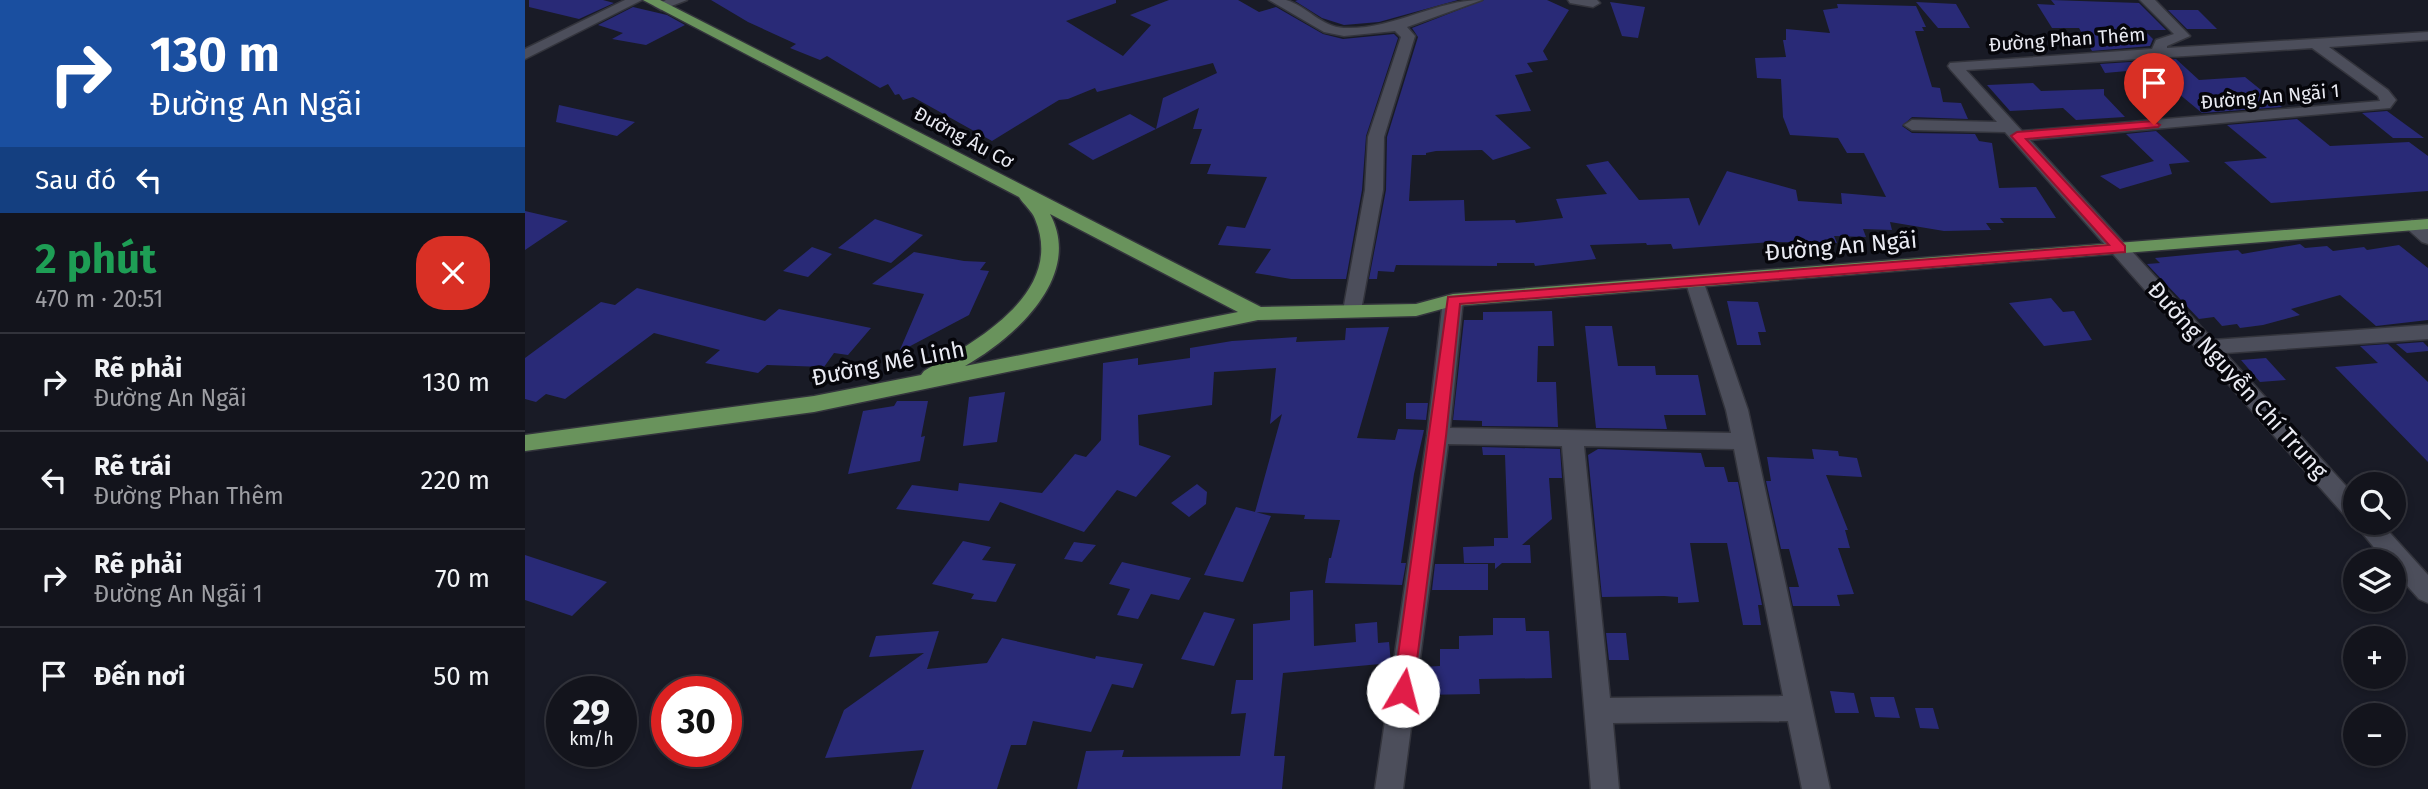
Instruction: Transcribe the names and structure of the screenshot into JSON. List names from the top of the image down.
{
  "streets": {
    "main road": ["Đường Âu Cơ", "Đường An Ngãi", "Đường Mê Linh"],
    "street": ["Đường Phan Thêm", "Đường An Ngãi 1", "Đường Nguyễn Chí Trung"]
  },
  "crossings": [
    ["Đường Phan Thêm", "Đường An Ngãi 1"],
    ["Đường Phan Thêm", "Đường An Ngãi"],
    ["Đường Phan Thêm", "Đường Nguyễn Chí Trung"],
    ["Đường Âu Cơ", "Đường An Ngãi"],
    ["Đường Âu Cơ", "Đường Mê Linh"],
    ["Đường An Ngãi", "Đường Mê Linh"],
    ["Đường An Ngãi", "Đường Nguyễn Chí Trung"]
  ],
  "page": {
    "turn": ["130 m", "Đường An Ngãi"],
    "then": "Sau đó",
    "heading": ["2 phút", "470 m · 20:51"],
    "list": [
      {
        "name": "Rẽ phải",
        "note": "Đường An Ngãi",
        "value": "130 m"
      },
      {
        "name": "Rẽ trái",
        "note": "Đường Phan Thêm",
        "value": "220 m"
      },
      {
        "name": "Rẽ phải",
        "note": "Đường An Ngãi 1",
        "value": "70 m"
      },
      {
        "name": "Đến nơi",
        "value": "50 m"
      }
    ],
    "map_buttons": ["+", "−"],
    "speed": "29 km/h",
    "limit": "30"
  }
}
